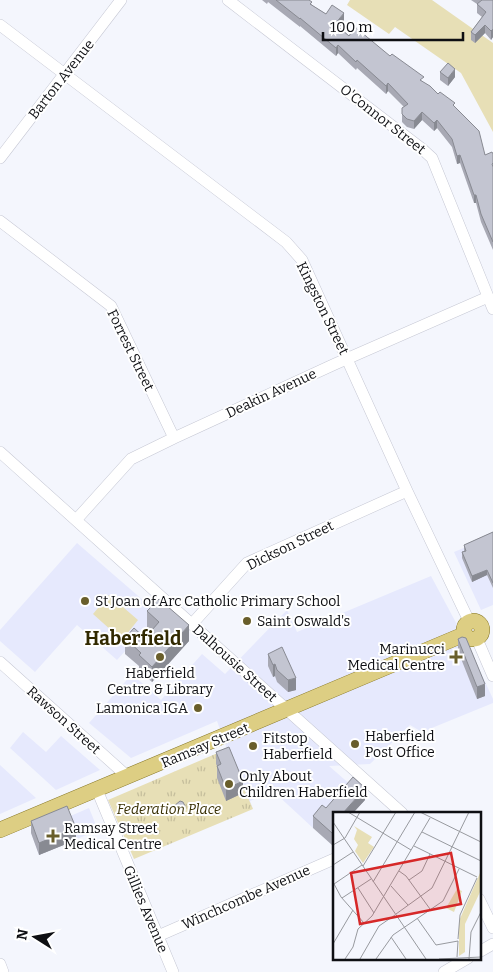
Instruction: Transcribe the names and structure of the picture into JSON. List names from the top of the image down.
{
  "streets": {
    "main road": ["Ramsay Street"],
    "street": [
      "Barton Avenue",
      "O'Connor Street",
      "Kingston Street",
      "Forrest Street",
      "Deakin Avenue",
      "Dickson Street",
      "Dalhousie Street",
      "Rawson Street",
      "Winchcombe Avenue",
      "Gillies Avenue"
    ]
  },
  "crossings": [
    ["Barton Avenue", "Kingston Street"],
    ["O'Connor Street", "Deakin Avenue"],
    ["Kingston Street", "Deakin Avenue"],
    ["Kingston Street", "Dickson Street"],
    ["Kingston Street", "Ramsay Street"],
    ["Forrest Street", "Deakin Avenue"],
    ["Deakin Avenue", "Dalhousie Street"],
    ["Dickson Street", "Dalhousie Street"],
    ["Dalhousie Street", "Ramsay Street"],
    ["Rawson Street", "Ramsay Street"],
    ["Ramsay Street", "Gillies Avenue"],
    ["Winchcombe Avenue", "Gillies Avenue"]
  ],
  "districts": ["Haberfield"],
  "parks": ["Federation Place"],
  "places": {
    "other": [
      "St Joan of Arc Catholic Primary School",
      "Saint Oswald's",
      "Haberfield Centre & Library",
      "Lamonica IGA",
      "Haberfield Post Office",
      "Fitstop Haberfield",
      "Only About Children Haberfield"
    ],
    "health": ["Marinucci Medical Centre", "Ramsay Street Medical Centre"]
  },
  "scale_bar": "100 m",
  "north": "left"
}
